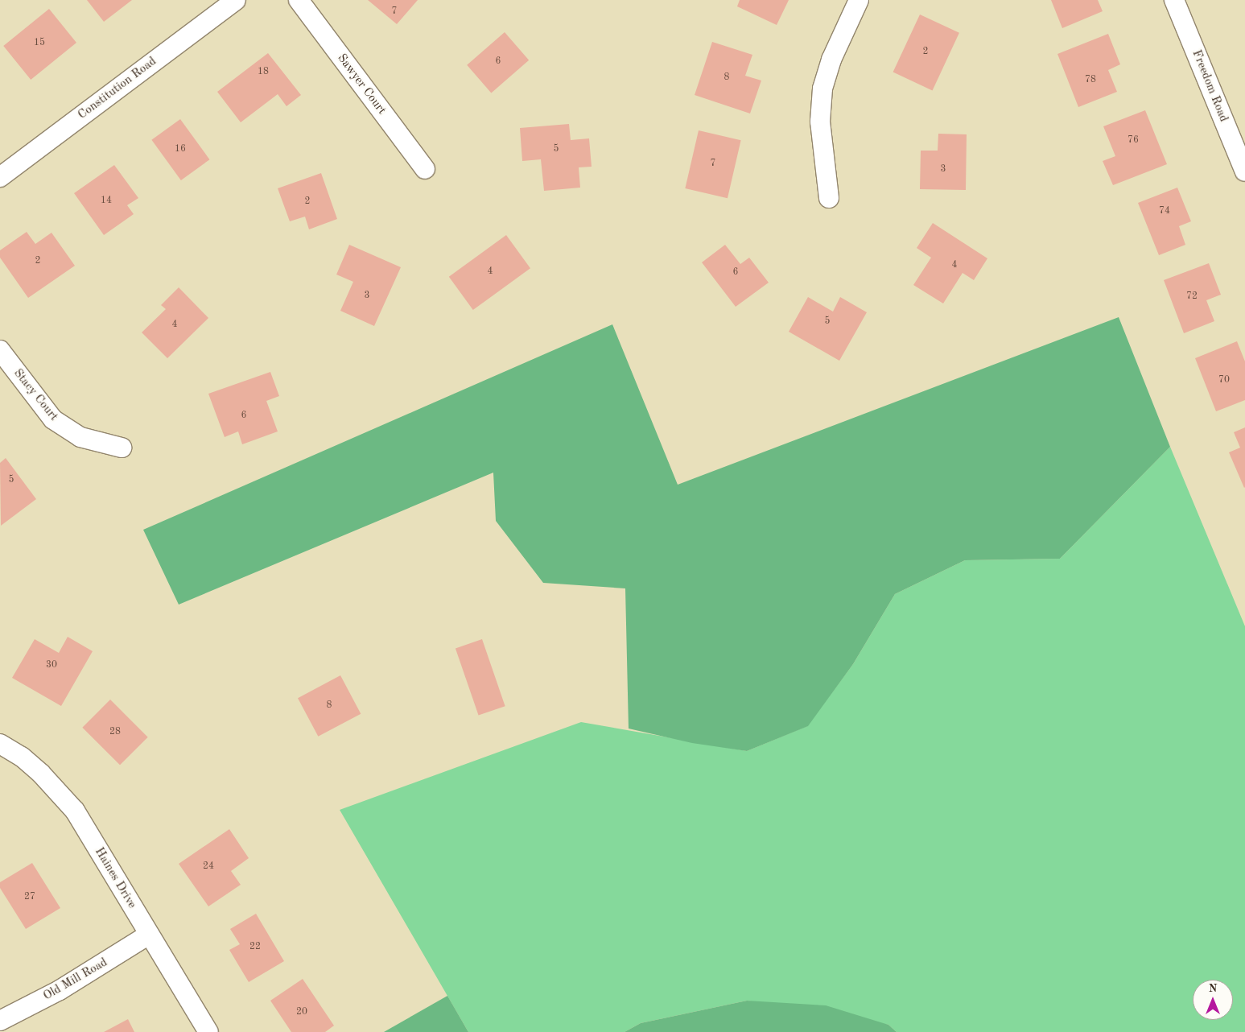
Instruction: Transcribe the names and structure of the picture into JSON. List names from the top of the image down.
{
  "streets": {
    "street": [
      "Sawyer Court",
      "Freedom Road",
      "Constitution Road",
      "Stacy Court",
      "Haines Drive",
      "Old Mill Road"
    ]
  },
  "crossings": [
    ["Haines Drive", "Old Mill Road"]
  ],
  "house_numbers": [
    "7",
    "15",
    "2",
    "6",
    "18",
    "8",
    "78",
    "76",
    "16",
    "5",
    "7",
    "3",
    "14",
    "2",
    "74",
    "2",
    "4",
    "4",
    "6",
    "3",
    "72",
    "5",
    "4",
    "70",
    "6",
    "5",
    "30",
    "8",
    "28",
    "24",
    "27",
    "22",
    "20"
  ],
  "north": "top"
}
